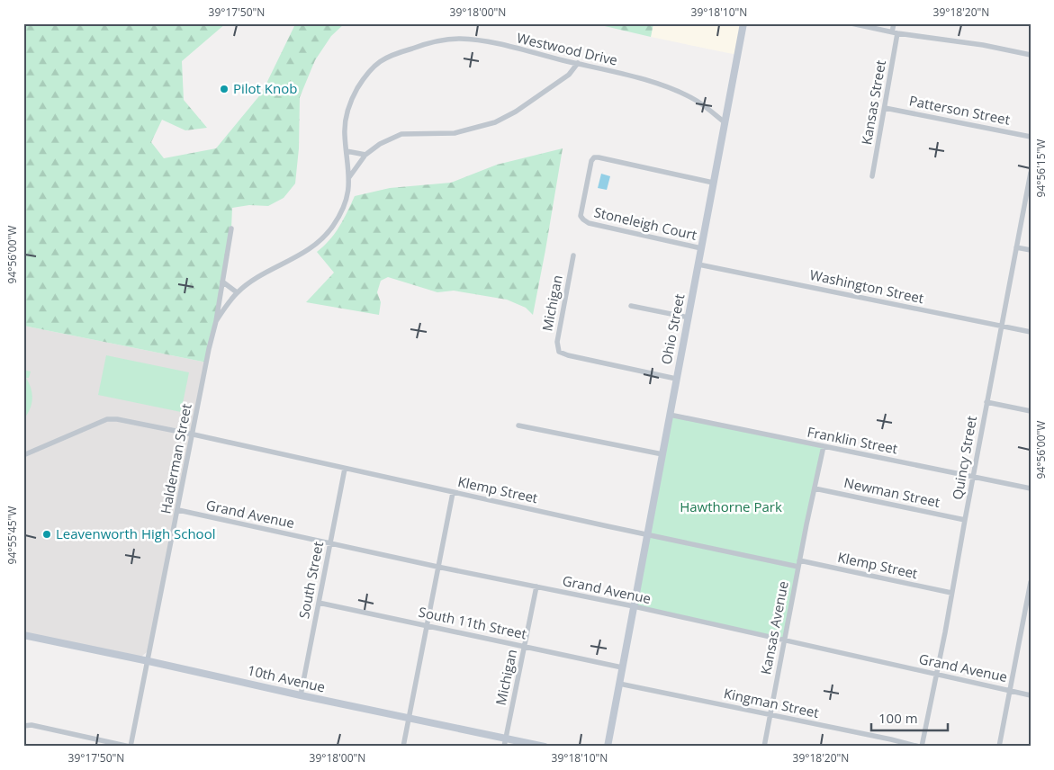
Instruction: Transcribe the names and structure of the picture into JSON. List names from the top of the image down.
{
  "streets": {
    "street": [
      "Westwood Drive",
      "Kansas Street",
      "Patterson Street",
      "Stoneleigh Court",
      "Washington Street",
      "Michigan",
      "Ohio Street",
      "Franklin Street",
      "Quincy Street",
      "Halderman Street",
      "Klemp Street",
      "Newman Street",
      "Grand Avenue",
      "South Street",
      "South 11th Street",
      "Kansas Avenue",
      "10th Avenue",
      "Kingman Street"
    ]
  },
  "crossings": [
    ["Westwood Drive", "Ohio Street"],
    ["Westwood Drive", "Halderman Street"],
    ["Kansas Street", "Patterson Street"],
    ["Stoneleigh Court", "Ohio Street"],
    ["Washington Street", "Ohio Street"],
    ["Washington Street", "Quincy Street"],
    ["Michigan", "Ohio Street"],
    ["Michigan", "Grand Avenue"],
    ["Michigan", "South 11th Street"],
    ["Michigan", "10th Avenue"],
    ["Ohio Street", "Franklin Street"],
    ["Ohio Street", "Klemp Street"],
    ["Ohio Street", "Grand Avenue"],
    ["Ohio Street", "South 11th Street"],
    ["Ohio Street", "Kingman Street"],
    ["Franklin Street", "Quincy Street"],
    ["Quincy Street", "Klemp Street"],
    ["Quincy Street", "Newman Street"],
    ["Quincy Street", "Grand Avenue"],
    ["Quincy Street", "Kingman Street"],
    ["Halderman Street", "Klemp Street"],
    ["Halderman Street", "Grand Avenue"],
    ["Halderman Street", "10th Avenue"],
    ["Klemp Street", "South Street"],
    ["Klemp Street", "Kansas Avenue"],
    ["Grand Avenue", "South Street"],
    ["Grand Avenue", "Kansas Avenue"],
    ["South Street", "South 11th Street"],
    ["South Street", "10th Avenue"],
    ["Kansas Avenue", "Kingman Street"]
  ],
  "parks": ["Hawthorne Park"],
  "places": ["Pilot Knob", "Leavenworth High School"],
  "scale_bar": "100 m",
  "coordinates": [
    "39°17'50\"N",
    "39°18'00\"N",
    "39°18'10\"N",
    "39°18'20\"N",
    "94°56'15\"W",
    "94°56'00\"W",
    "94°55'45\"W"
  ]
}
